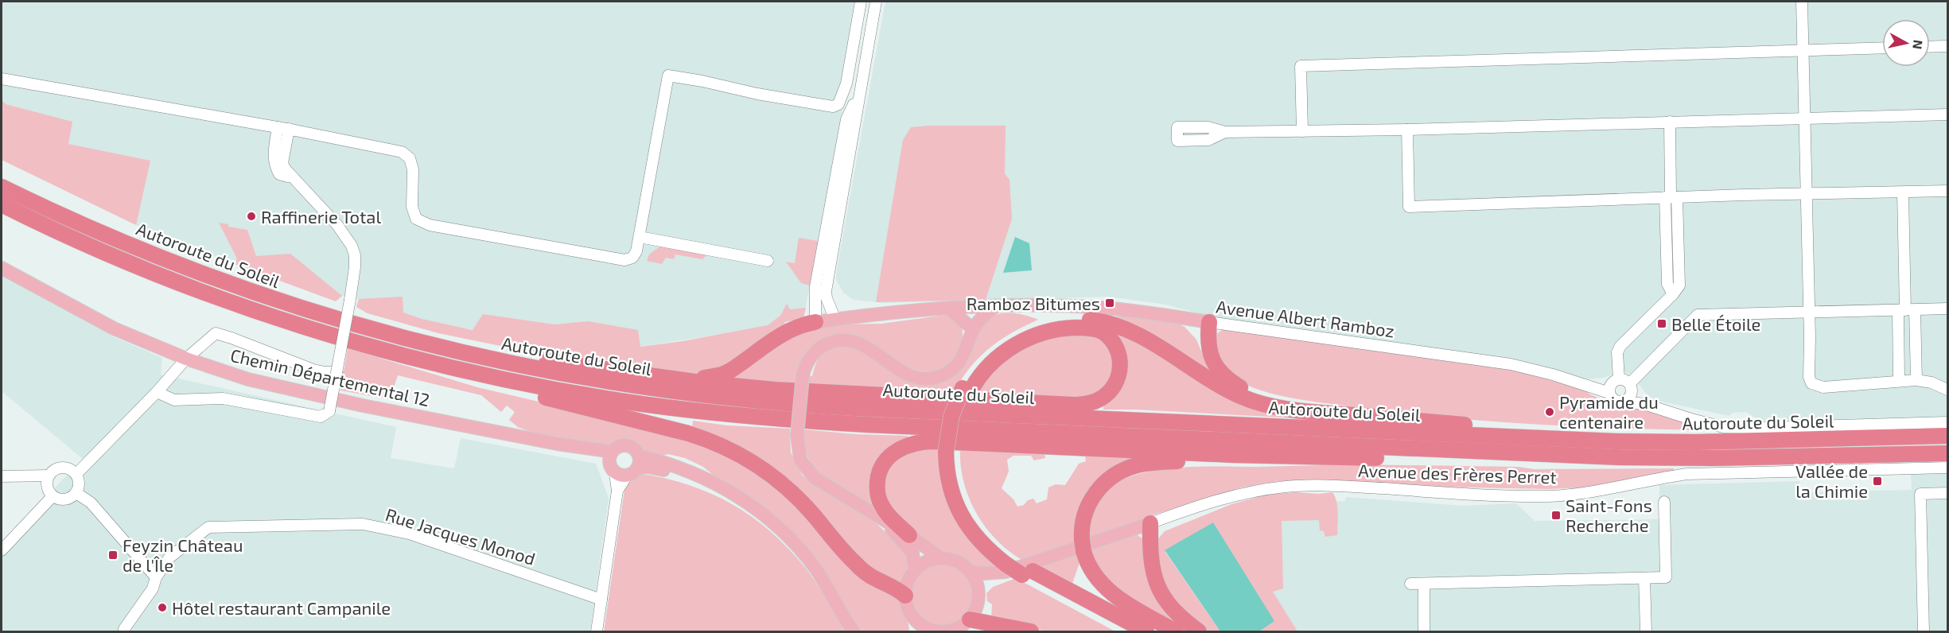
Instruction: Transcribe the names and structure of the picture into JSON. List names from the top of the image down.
{
  "streets": {
    "highway": ["Autoroute du Soleil"],
    "main road": ["Avenue Albert Ramboz", "Chemin Départemental 12", "Avenue des Frères Perret"],
    "street": ["Rue Jacques Monod"]
  },
  "places": {
    "other": ["Raffinerie Total", "Pyramide du centenaire", "Hôtel restaurant Campanile"],
    "transit": [
      "Ramboz Bitumes",
      "Belle Étoile",
      "Vallée de la Chimie",
      "Saint-Fons Recherche",
      "Feyzin Château de l'Île"
    ]
  },
  "north": "right"
}
